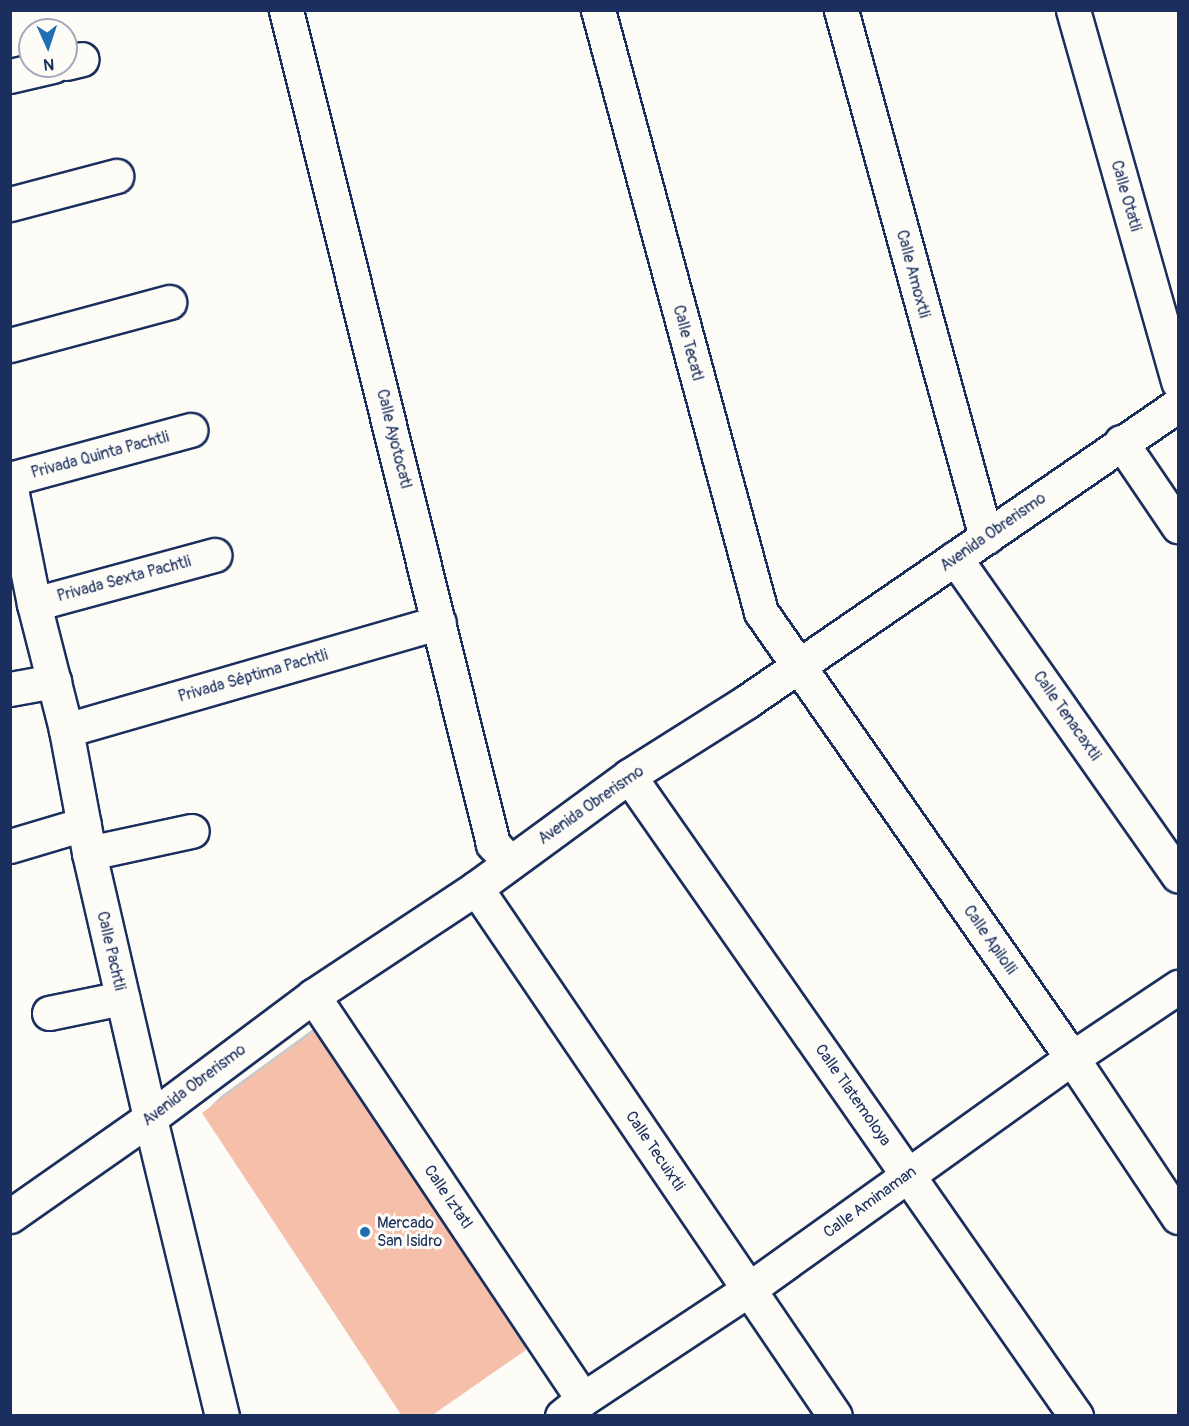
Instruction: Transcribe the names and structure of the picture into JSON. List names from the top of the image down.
{
  "streets": {
    "street": [
      "Calle Otatli",
      "Calle Amoxtli",
      "Calle Tecatl",
      "Calle Ayotocatl",
      "Privada Quinta Pachtli",
      "Avenida Obrerismo",
      "Privada Sexta Pachtli",
      "Privada Séptima Pachtli",
      "Calle Tenacaxtli",
      "Calle Apilolli",
      "Calle Pachtli",
      "Calle Tlatemoloya",
      "Calle Tecuixtli",
      "Calle Iztatl",
      "Calle Aminaman"
    ]
  },
  "crossings": [
    ["Calle Amoxtli", "Avenida Obrerismo"],
    ["Calle Tecatl", "Avenida Obrerismo"],
    ["Calle Tecatl", "Calle Apilolli"],
    ["Calle Ayotocatl", "Avenida Obrerismo"],
    ["Calle Ayotocatl", "Privada Séptima Pachtli"],
    ["Privada Quinta Pachtli", "Calle Pachtli"],
    ["Avenida Obrerismo", "Calle Tenacaxtli"],
    ["Avenida Obrerismo", "Calle Apilolli"],
    ["Avenida Obrerismo", "Calle Pachtli"],
    ["Avenida Obrerismo", "Calle Tlatemoloya"],
    ["Avenida Obrerismo", "Calle Tecuixtli"],
    ["Avenida Obrerismo", "Calle Iztatl"],
    ["Privada Sexta Pachtli", "Calle Pachtli"],
    ["Privada Séptima Pachtli", "Calle Pachtli"],
    ["Calle Apilolli", "Calle Aminaman"],
    ["Calle Tlatemoloya", "Calle Aminaman"],
    ["Calle Tecuixtli", "Calle Aminaman"],
    ["Calle Iztatl", "Calle Aminaman"]
  ],
  "places": ["Mercado San Isidro"],
  "north": "bottom"
}
